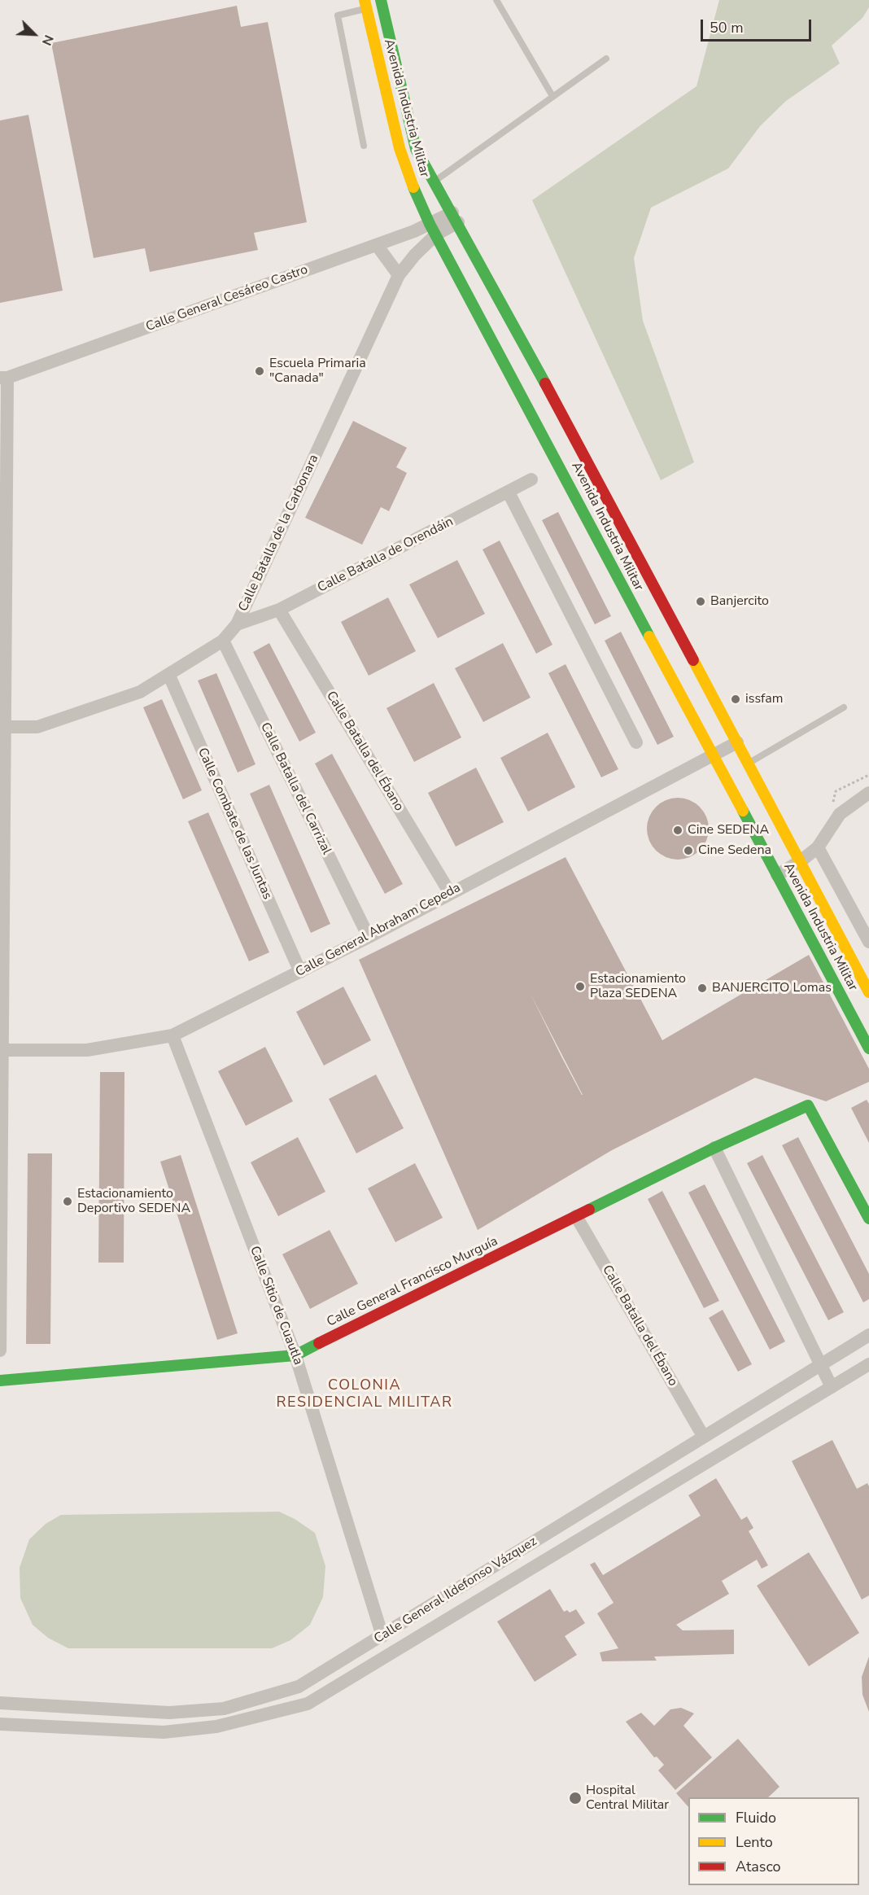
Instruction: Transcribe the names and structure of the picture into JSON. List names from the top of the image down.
{
  "streets": {
    "main road": ["Avenida Industria Militar", "Calle General Francisco Murguía"],
    "street": [
      "Calle General Cesáreo Castro",
      "Calle Batalla de la Carbonara",
      "Calle Batalla de Orendáin",
      "Calle Batalla del Ébano",
      "Calle Batalla del Carrizal",
      "Calle Combate de las Juntas",
      "Calle General Abraham Cepeda",
      "Calle Sitio de Cuautla",
      "Calle General Ildefonso Vázquez"
    ]
  },
  "crossings": [
    ["Avenida Industria Militar", "Calle General Cesáreo Castro"],
    ["Avenida Industria Militar", "Calle Batalla de la Carbonara"],
    ["Avenida Industria Militar", "Calle General Abraham Cepeda"],
    ["Calle General Cesáreo Castro", "Calle Batalla de la Carbonara"],
    ["Calle Batalla de la Carbonara", "Calle Batalla de Orendáin"],
    ["Calle Batalla de la Carbonara", "Calle Batalla del Carrizal"],
    ["Calle Batalla de la Carbonara", "Calle Combate de las Juntas"],
    ["Calle Batalla de Orendáin", "Calle Batalla del Ébano"],
    ["Calle Batalla del Ébano", "Calle General Abraham Cepeda"],
    ["Calle Batalla del Ébano", "Calle General Francisco Murguía"],
    ["Calle Batalla del Ébano", "Calle General Ildefonso Vázquez"],
    ["Calle Batalla del Carrizal", "Calle General Abraham Cepeda"],
    ["Calle Combate de las Juntas", "Calle General Abraham Cepeda"],
    ["Calle General Abraham Cepeda", "Calle Sitio de Cuautla"],
    ["Calle General Francisco Murguía", "Calle Sitio de Cuautla"],
    ["Calle Sitio de Cuautla", "Calle General Ildefonso Vázquez"]
  ],
  "districts": ["COLONIA RESIDENCIAL MILITAR"],
  "places": [
    "Escuela Primaria \"Canada\"",
    "Banjercito",
    "issfam",
    "Cine SEDENA",
    "Cine Sedena",
    "Estacionamiento Plaza SEDENA",
    "BANJERCITO Lomas",
    "Estacionamiento Deportivo SEDENA",
    "Hospital Central Militar"
  ],
  "legend": ["Fluido", "Lento", "Atasco"],
  "scale_bar": "50 m",
  "north": "bottom right"
}
